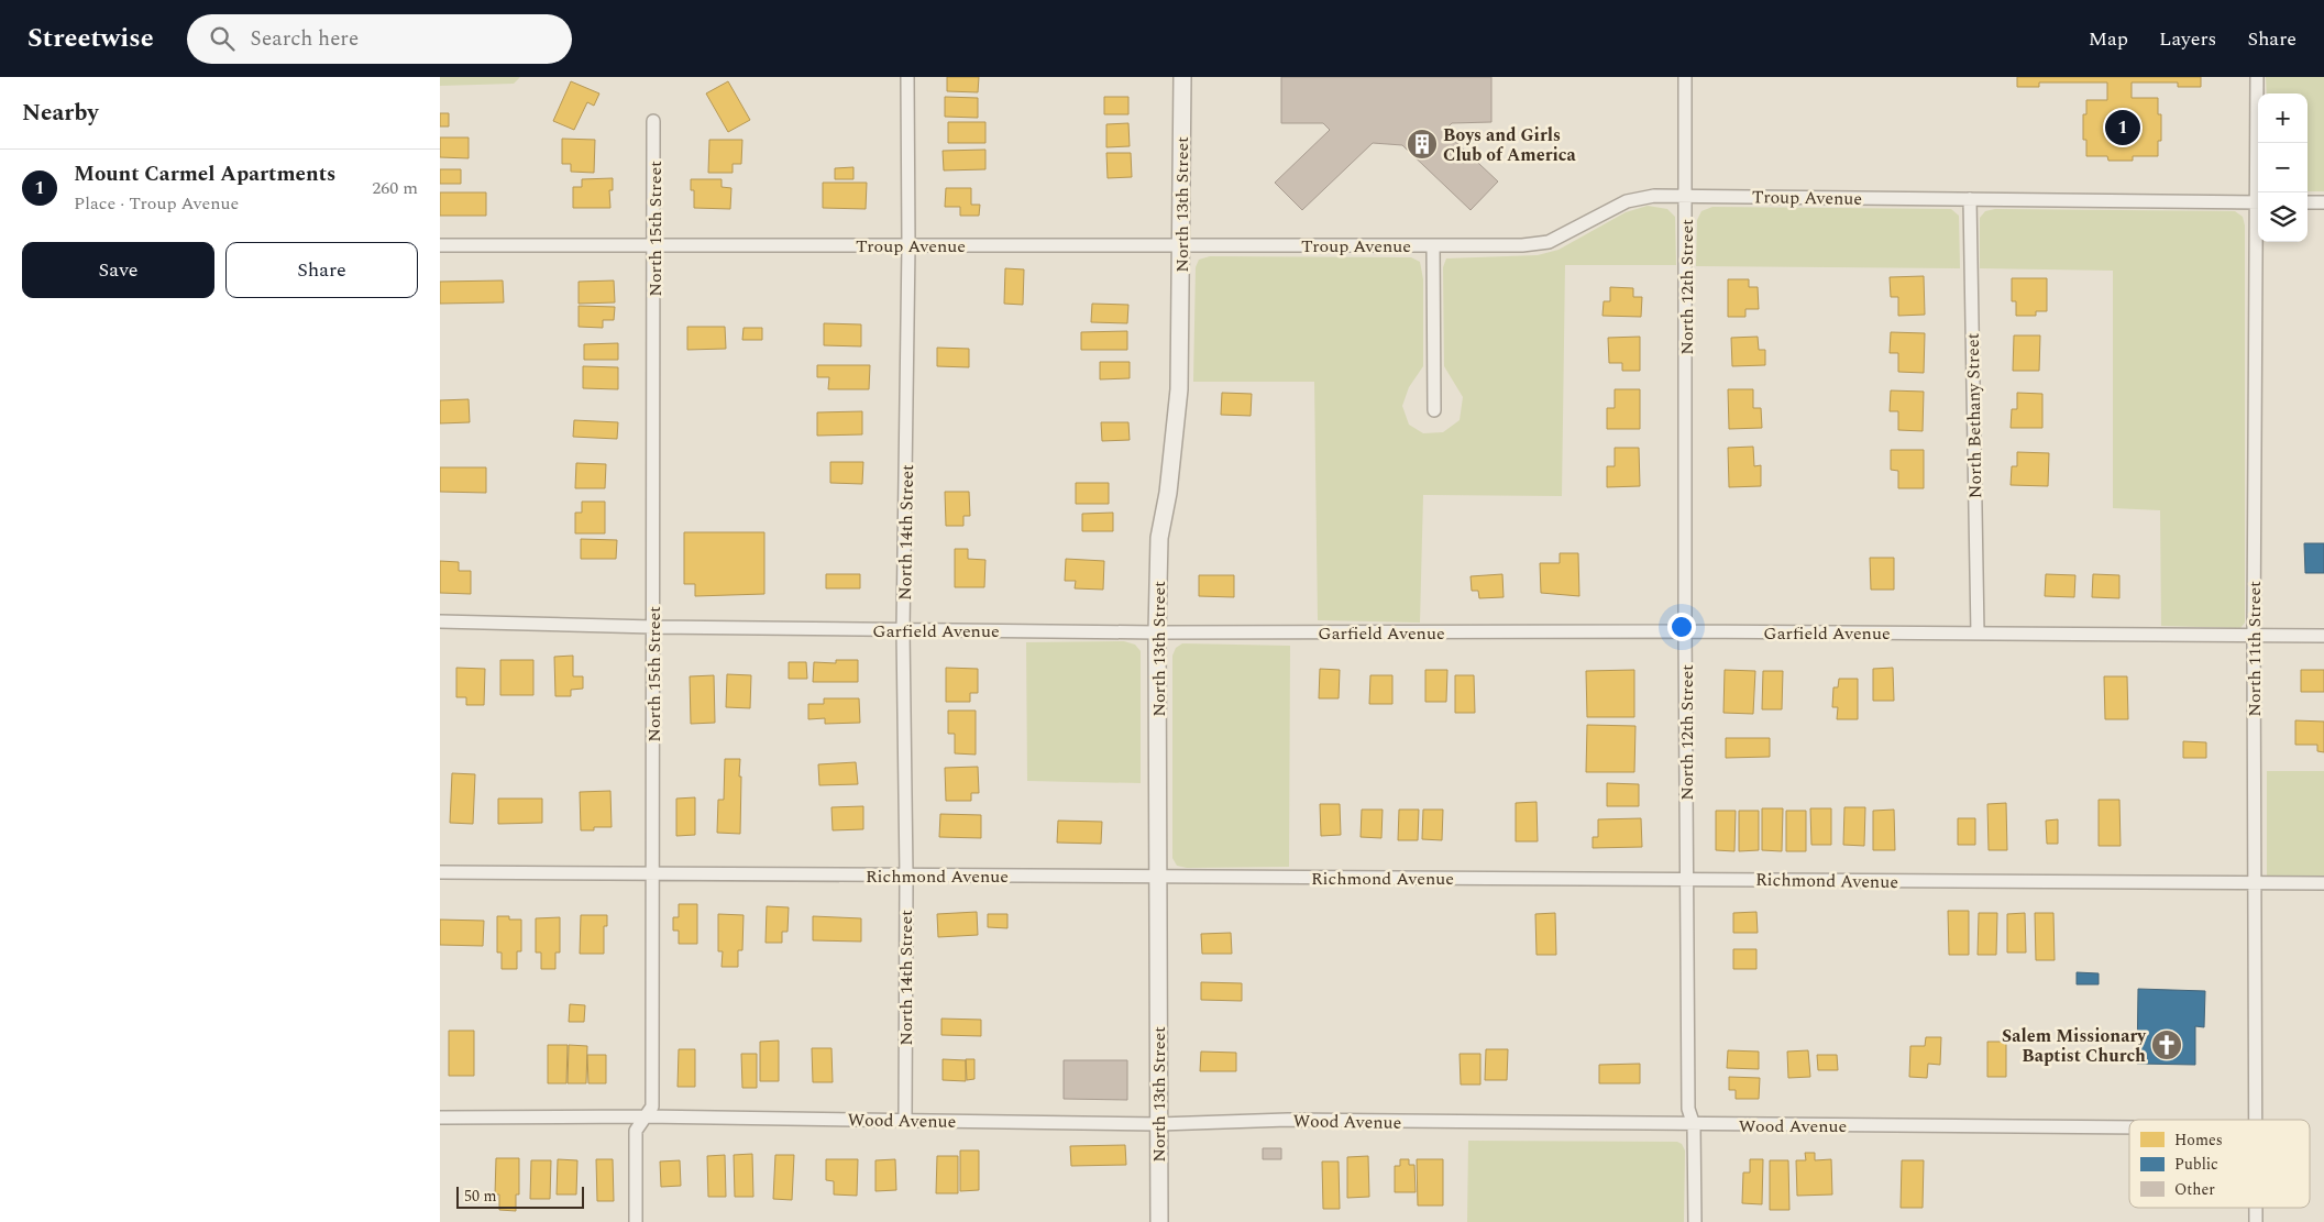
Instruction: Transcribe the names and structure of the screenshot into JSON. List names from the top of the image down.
{
  "streets": {
    "street": [
      "Troup Avenue",
      "North 13th Street",
      "North 15th Street",
      "North 12th Street",
      "North Bethany Street",
      "North 14th Street",
      "Garfield Avenue",
      "North 11th Street",
      "Richmond Avenue",
      "Wood Avenue"
    ]
  },
  "crossings": [
    ["Troup Avenue", "North 13th Street"],
    ["Troup Avenue", "North 15th Street"],
    ["Troup Avenue", "North 12th Street"],
    ["Troup Avenue", "North Bethany Street"],
    ["Troup Avenue", "North 14th Street"],
    ["Troup Avenue", "North 11th Street"],
    ["North 13th Street", "Garfield Avenue"],
    ["North 13th Street", "Richmond Avenue"],
    ["North 13th Street", "Wood Avenue"],
    ["North 15th Street", "Garfield Avenue"],
    ["North 15th Street", "Richmond Avenue"],
    ["North 15th Street", "Wood Avenue"],
    ["North 12th Street", "Garfield Avenue"],
    ["North 12th Street", "Richmond Avenue"],
    ["North 12th Street", "Wood Avenue"],
    ["North Bethany Street", "Garfield Avenue"],
    ["North 14th Street", "Garfield Avenue"],
    ["North 14th Street", "Richmond Avenue"],
    ["North 14th Street", "Wood Avenue"],
    ["Garfield Avenue", "North 11th Street"],
    ["North 11th Street", "Richmond Avenue"]
  ],
  "places": {
    "building": ["Boys and Girls Club of America"],
    "church": ["Salem Missionary Baptist Church"]
  },
  "legend": ["Homes", "Public", "Other"],
  "scale_bar": "50 m",
  "page": {
    "header": "Streetwise",
    "search": "Search here",
    "nav": ["Map", "Layers", "Share"],
    "heading": "Nearby",
    "map_buttons": ["+", "−"],
    "pins": "1",
    "list": [
      {
        "mark": "1",
        "name": "Mount Carmel Apartments",
        "note": "Place · Troup Avenue",
        "value": "260 m"
      }
    ],
    "buttons": ["Save", "Share"],
    "scale": "50 m"
  }
}
